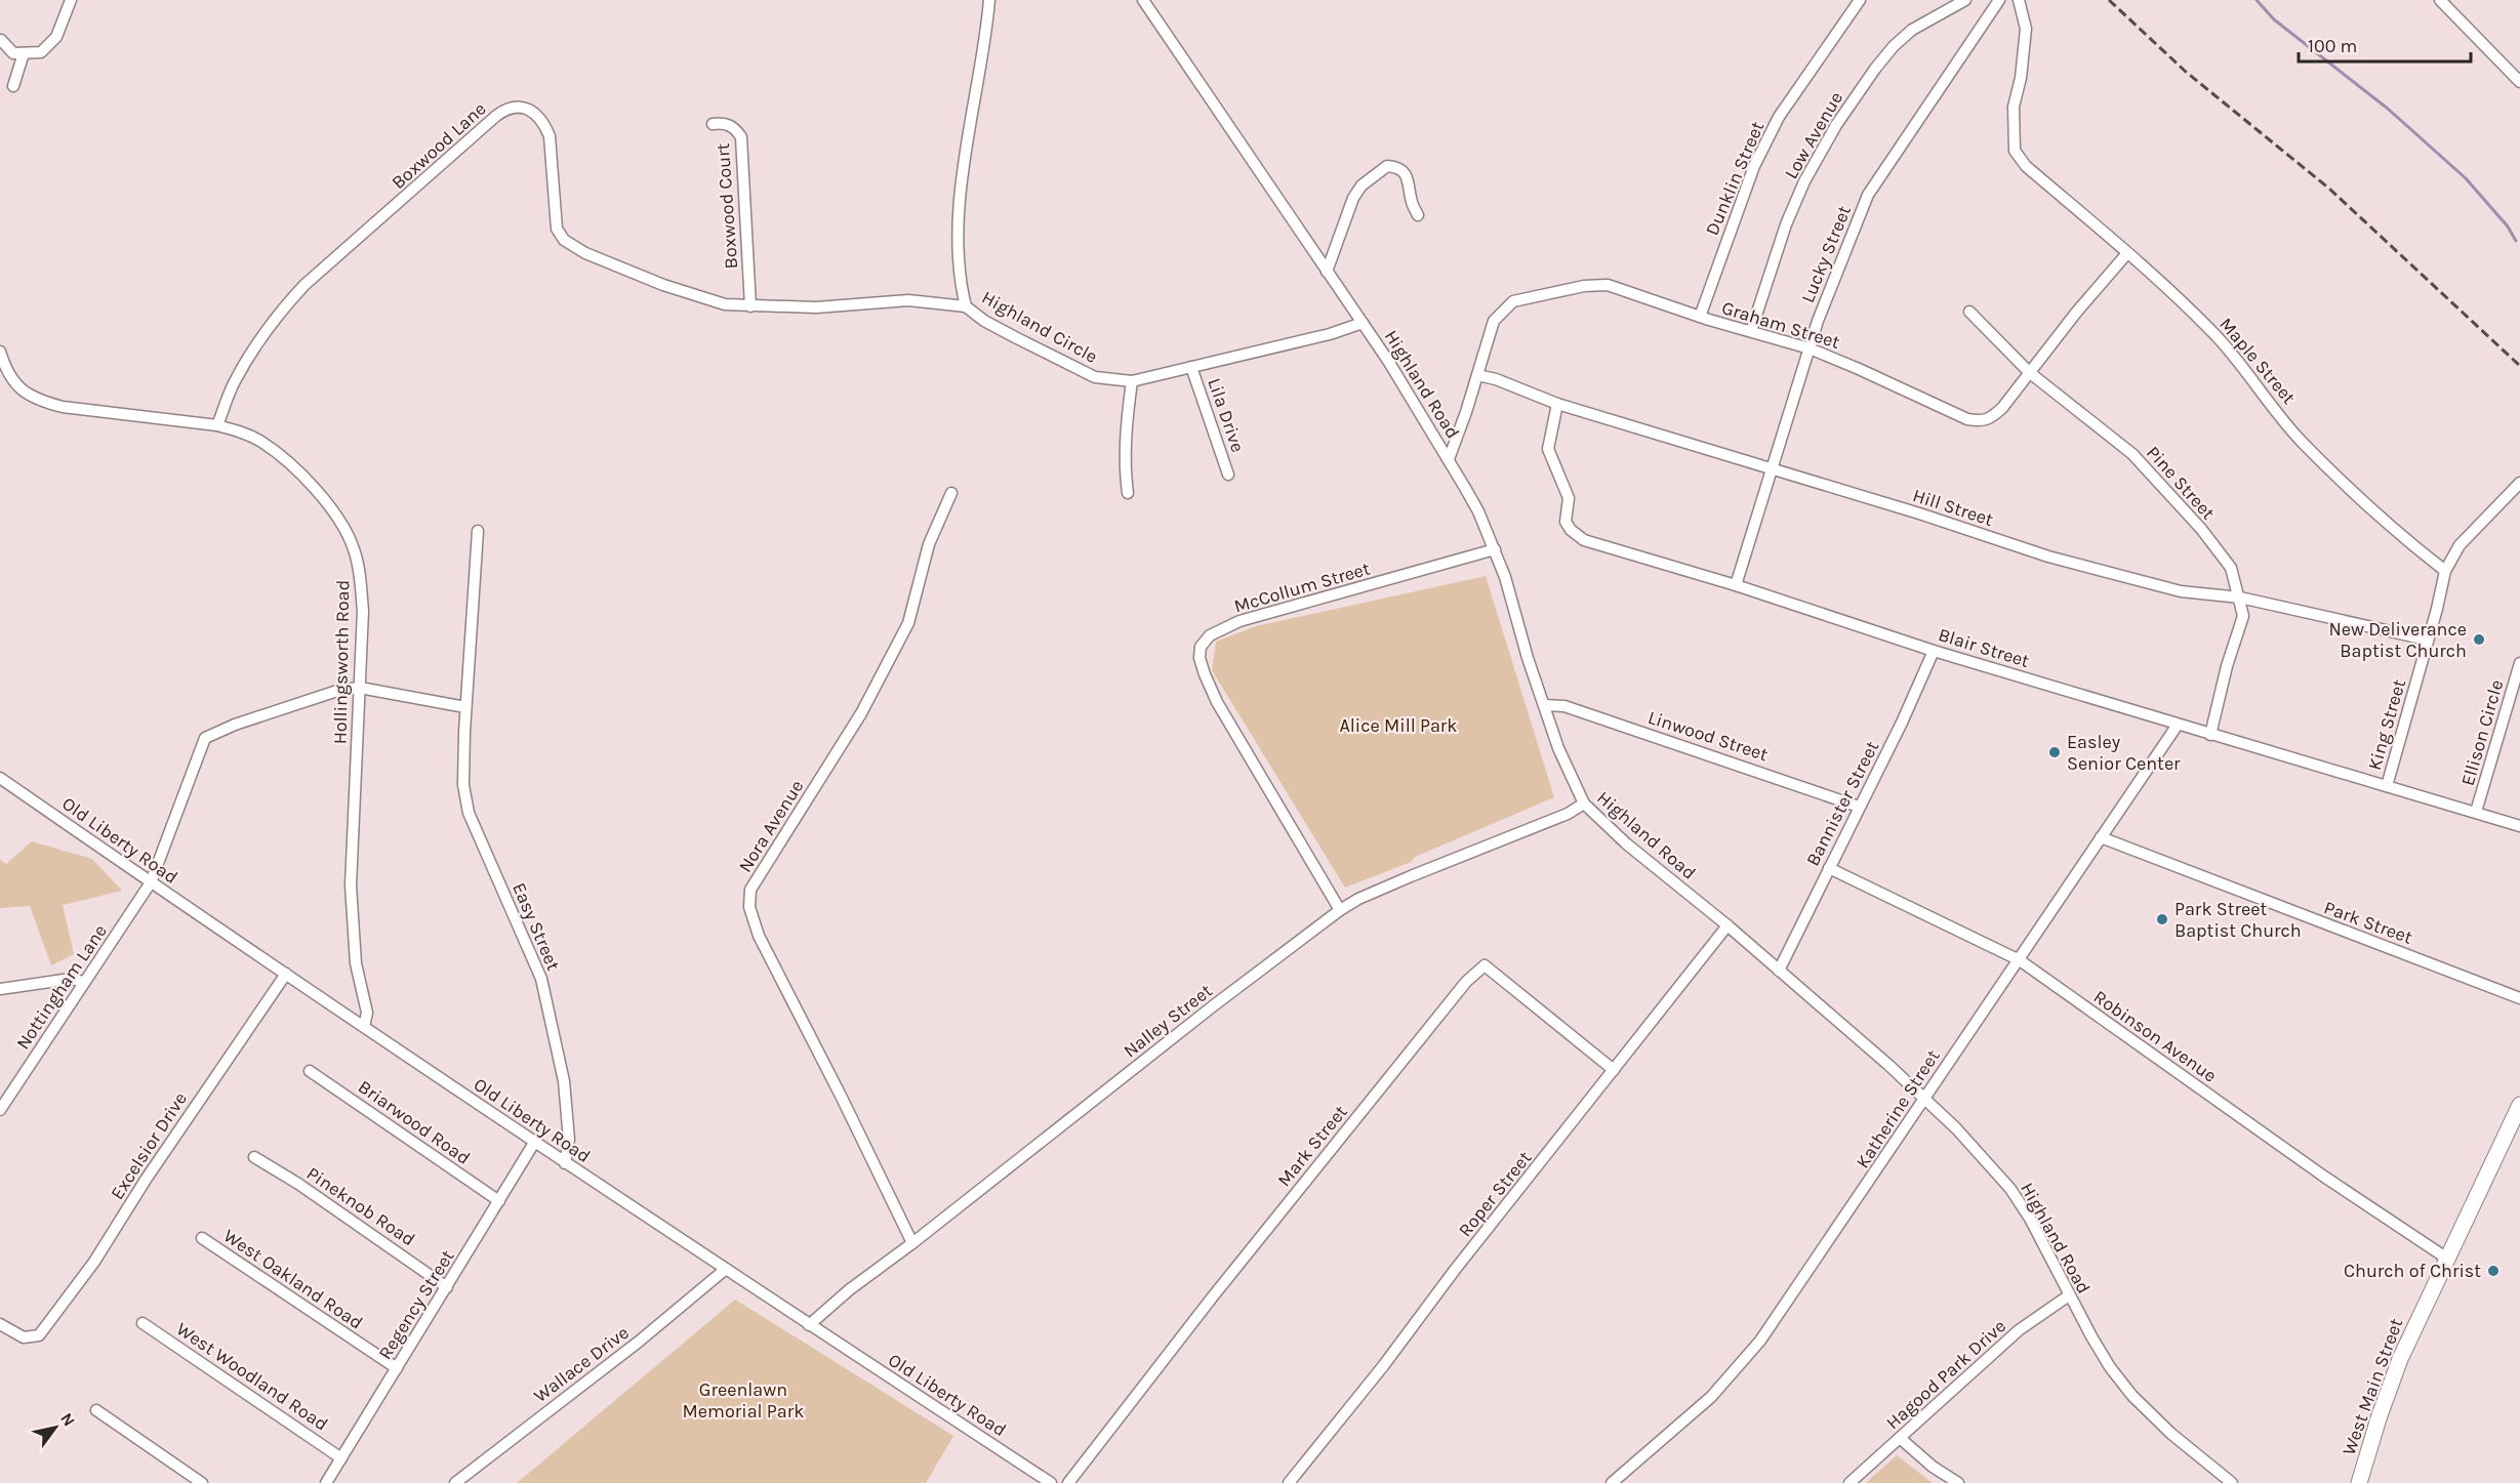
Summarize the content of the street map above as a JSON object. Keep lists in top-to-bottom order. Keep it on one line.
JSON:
{"streets":{"main road":["West Main Street"],"street":["Low Avenue","Boxwood Lane","Dunklin Street","Boxwood Court","Lucky Street","Graham Street","Highland Circle","Maple Street","Highland Road","Lila Drive","Pine Street","Hill Street","McCollum Street","Blair Street","Hollingsworth Road","King Street","Ellison Circle","Linwood Street","Bannister Street","Nora Avenue","Old Liberty Road","Park Street","Easy Street","Nottingham Lane","Nalley Street","Robinson Avenue","Katherine Street","Briarwood Road","Excelsior Drive","Mark Street","Roper Street","Pineknob Road","West Oakland Road","Regency Street","Wallace Drive","Hagood Park Drive","West Woodland Road"]},"crossings":[["Low Avenue","Graham Street"],["Boxwood Lane","Boxwood Court"],["Boxwood Lane","Highland Circle"],["Boxwood Lane","Hollingsworth Road"],["Dunklin Street","Graham Street"],["Lucky Street","Graham Street"],["Lucky Street","Hill Street"],["Lucky Street","Blair Street"],["Graham Street","Maple Street"],["Graham Street","Highland Road"],["Graham Street","Pine Street"],["Graham Street","Hill Street"],["Highland Circle","Highland Road"],["Highland Circle","Lila Drive"],["Maple Street","King Street"],["Highland Road","McCollum Street"],["Highland Road","Linwood Street"],["Highland Road","Bannister Street"],["Highland Road","Nalley Street"],["Highland Road","Katherine Street"],["Highland Road","Roper Street"],["Highland Road","Hagood Park Drive"],["Pine Street","Hill Street"],["Pine Street","Blair Street"],["Hill Street","Blair Street"],["Hill Street","King Street"],["McCollum Street","Nalley Street"],["Blair Street","King Street"],["Blair Street","Ellison Circle"],["Blair Street","Bannister Street"],["Blair Street","Katherine Street"],["Hollingsworth Road","Old Liberty Road"],["Hollingsworth Road","Nottingham Lane"],["Linwood Street","Bannister Street"],["Bannister Street","Robinson Avenue"],["Nora Avenue","Nalley Street"],["Old Liberty Road","Easy Street"],["Old Liberty Road","Nottingham Lane"],["Old Liberty Road","Nalley Street"],["Old Liberty Road","Excelsior Drive"],["Old Liberty Road","Regency Street"],["Old Liberty Road","Wallace Drive"],["Park Street","Katherine Street"],["Robinson Avenue","Katherine Street"],["Robinson Avenue","West Main Street"],["Briarwood Road","Regency Street"],["Mark Street","Roper Street"],["Pineknob Road","Regency Street"],["West Oakland Road","Regency Street"],["Regency Street","West Woodland Road"]],"parks":["Alice Mill Park","Greenlawn Memorial Park"],"places":["New Deliverance Baptist Church","Easley Senior Center","Park Street Baptist Church","Church of Christ"],"scale_bar":"100 m","north":"top right"}
